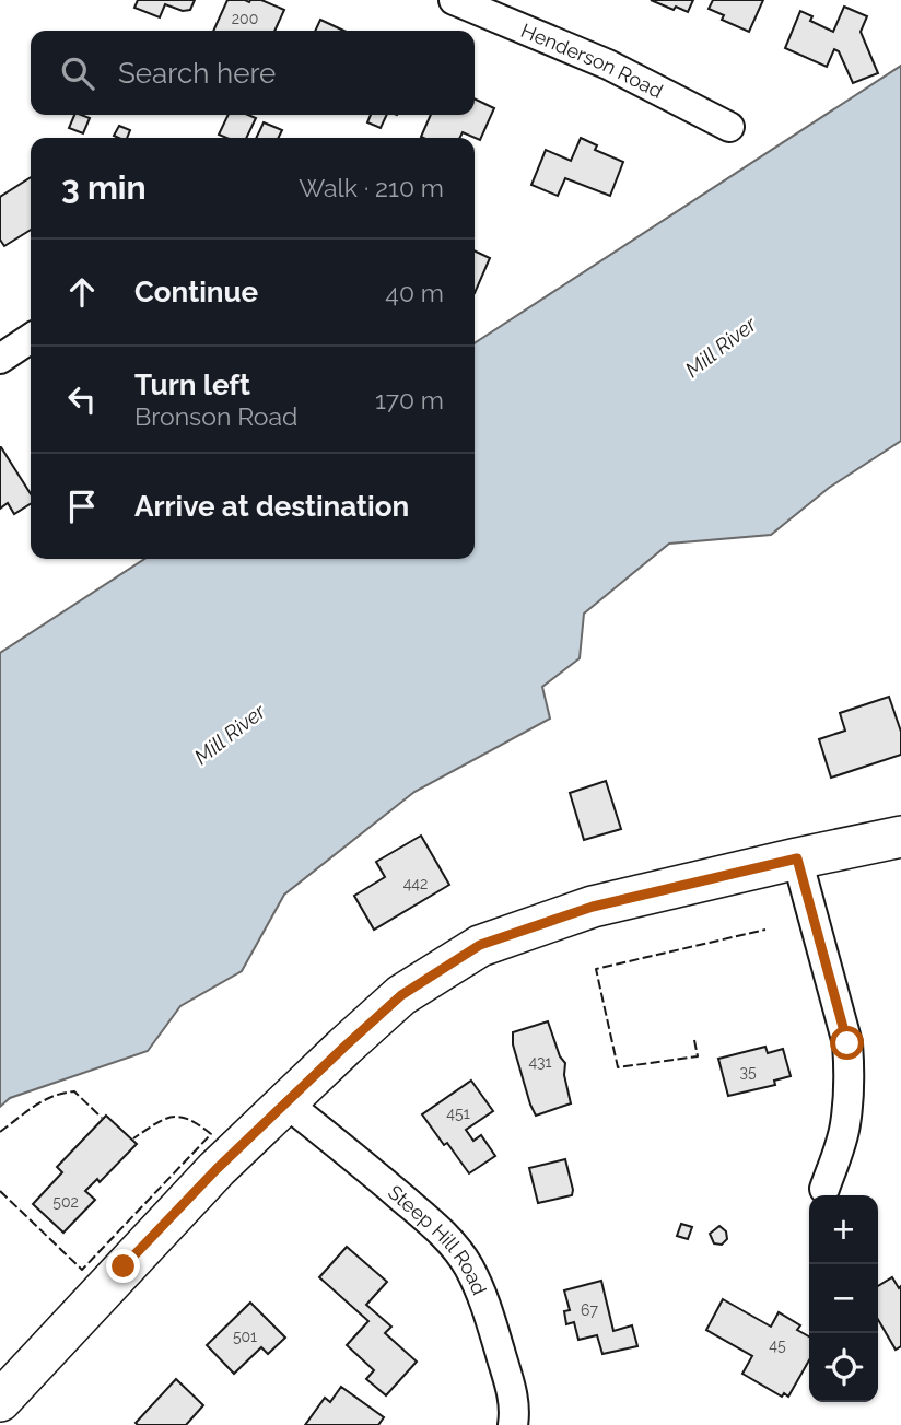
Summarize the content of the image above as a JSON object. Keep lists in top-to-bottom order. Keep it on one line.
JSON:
{"streets":{"street":["Henderson Road","Steep Hill Road"]},"water":["Mill River"],"house_numbers":["200","442","431","35","451","502","67","501","45"],"page":{"search":"Search here","heading":["3 min","Walk · 210 m"],"list":[["Continue","40 m"],["Turn left","Bronson Road","170 m"],"Arrive at destination"],"map_buttons":["+","−"]}}
